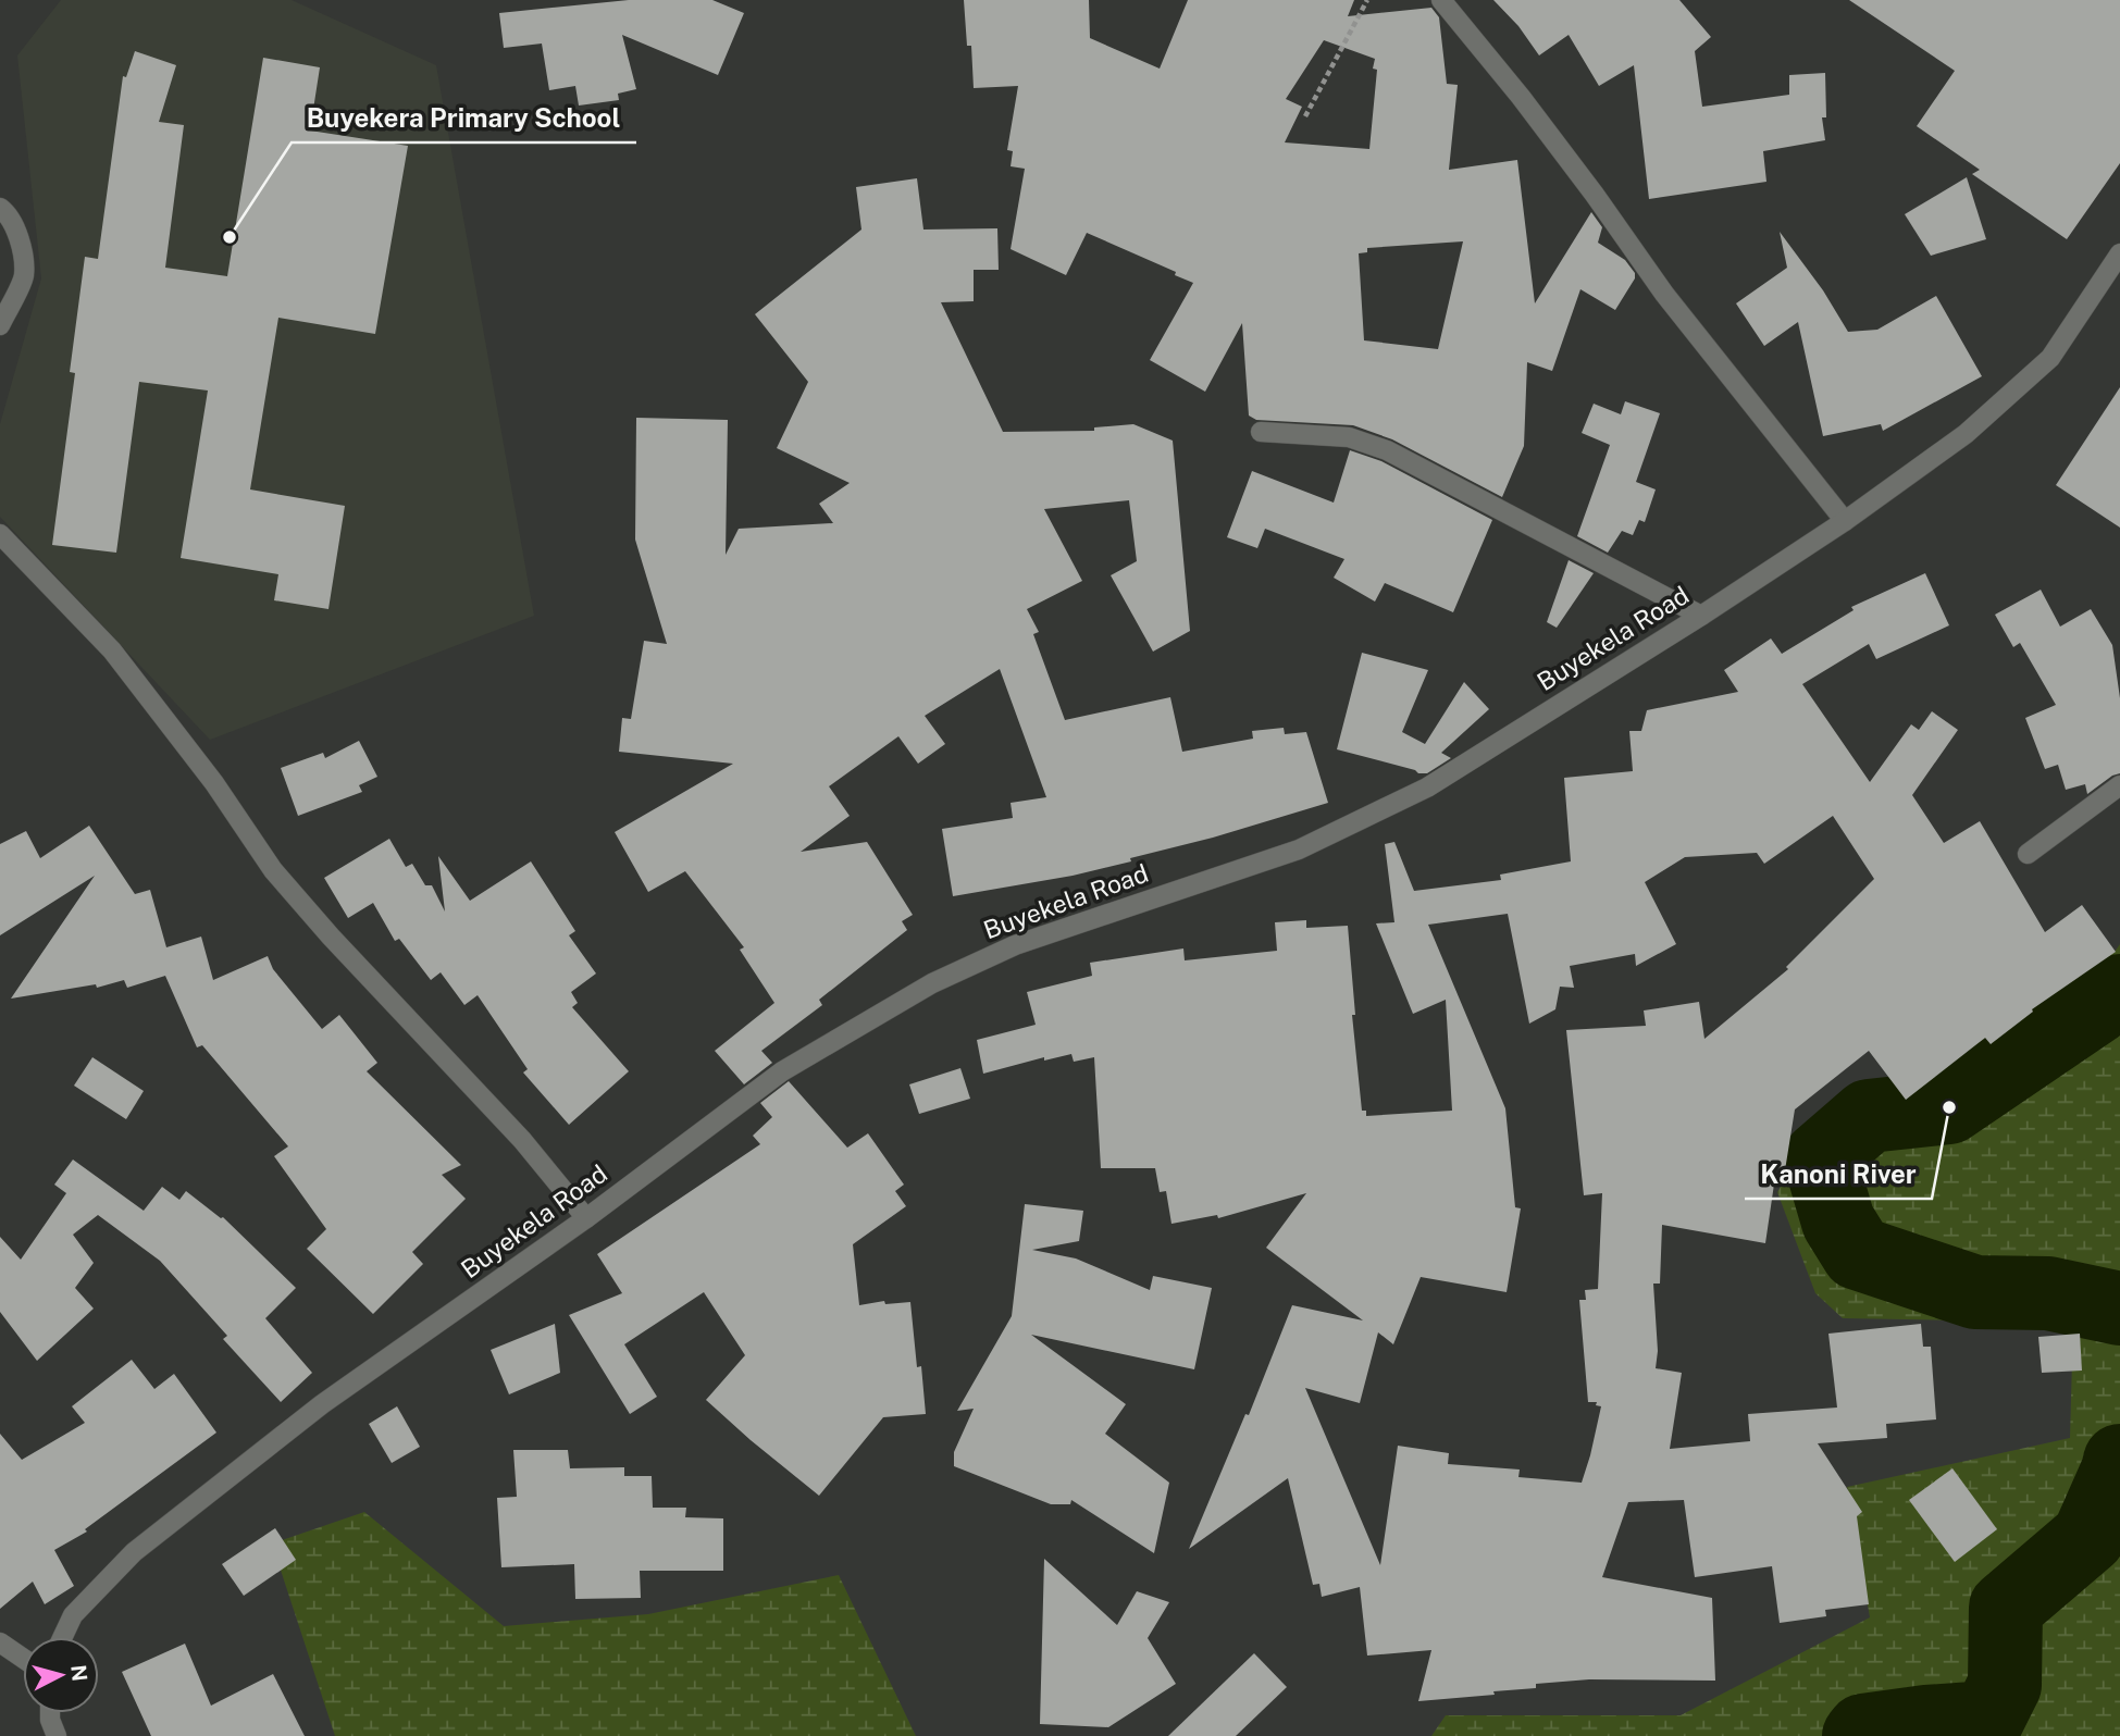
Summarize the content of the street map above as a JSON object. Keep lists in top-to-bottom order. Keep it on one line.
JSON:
{"streets":{"street":["Buyekela Road"]},"places":["Buyekera Primary School","Kanoni River"],"north":"right"}
